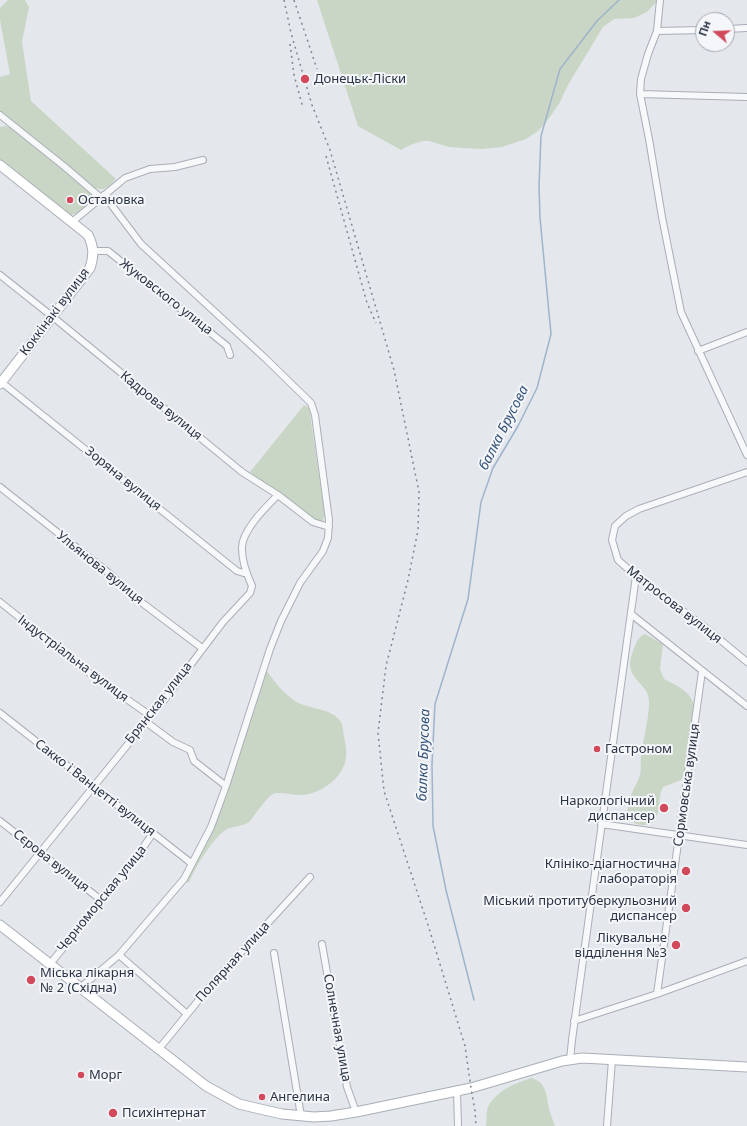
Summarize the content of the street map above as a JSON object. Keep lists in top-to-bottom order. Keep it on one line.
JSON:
{"streets":{"street":["Жуковского улица","Коккінакі вулиця","Кадрова вулиця","Зоряна вулиця","Ульянова вулиця","Матросова вулиця","Індустріальна вулиця","Брянская улица","Сормовська вулиця","Сакко і Ванцетті вулиця","Сєрова вулиця","Черноморская улица","Полярная улица","Солнечная улица"]},"crossings":[["Жуковского улица","Коккінакі вулиця"],["Коккінакі вулиця","Кадрова вулиця"],["Коккінакі вулиця","Зоряна вулиця"],["Кадрова вулиця","Брянская улица"],["Зоряна вулиця","Брянская улица"],["Ульянова вулиця","Брянская улица"],["Індустріальна вулиця","Брянская улица"],["Брянская улица","Сакко і Ванцетті вулиця"],["Брянская улица","Сєрова вулиця"],["Сакко і Ванцетті вулиця","Черноморская улица"],["Сєрова вулиця","Черноморская улица"]],"water":["балка Брусова"],"places":["Донецьк-Ліски","Остановка","Гастроном","Наркологічний диспансер","Клініко-діагностична лабораторія","Міський протитуберкульозний диспансер","Лікувальне відділення №3","Міська лікарня № 2 (Східна)","Морг","Ангелина","Психінтернат"],"north":"left"}
